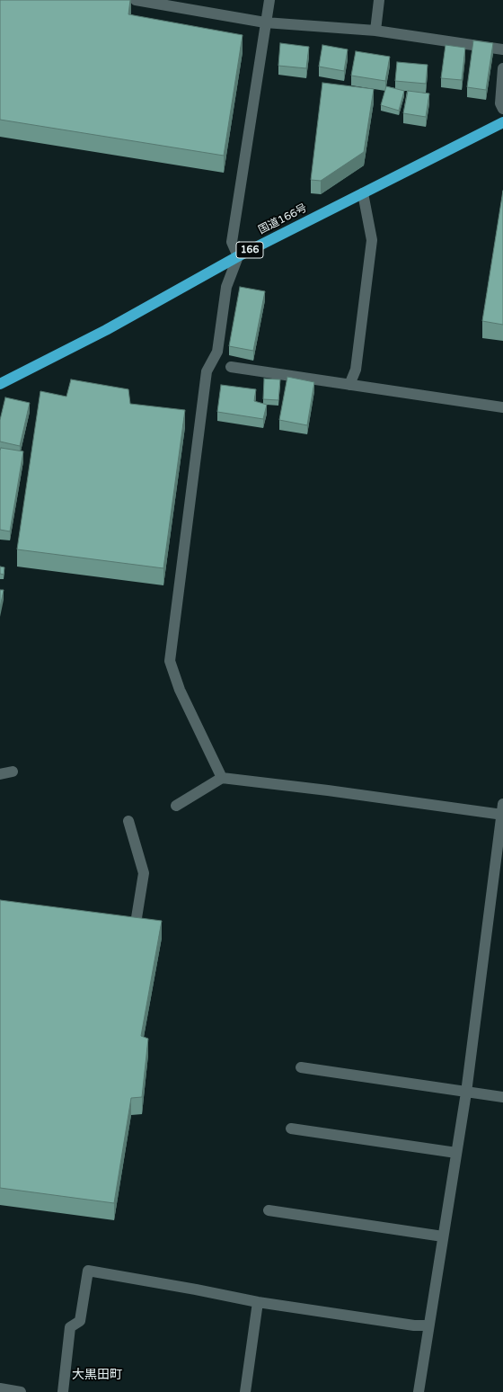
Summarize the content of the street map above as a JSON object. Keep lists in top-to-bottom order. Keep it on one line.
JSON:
{"streets":{"highway":["国道166号","166"]},"districts":["大黒田町"]}
